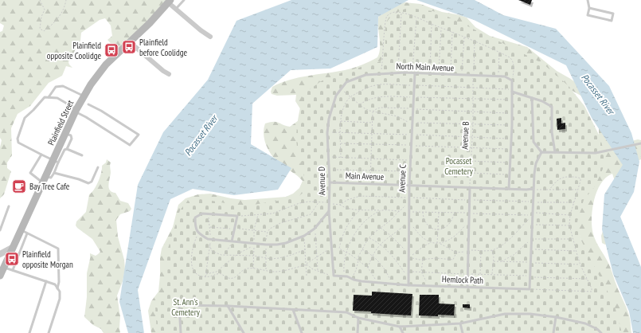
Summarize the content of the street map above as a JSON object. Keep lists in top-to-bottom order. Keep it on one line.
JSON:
{"streets":{"main road":["Plainfield Street"],"lane":["North Main Avenue","Main Avenue","Avenue C","Avenue D","Hemlock Path"],"path":["Avenue B"]},"crossings":[["North Main Avenue","Avenue B"],["North Main Avenue","Avenue C"],["North Main Avenue","Avenue D"],["Avenue B","Main Avenue"],["Main Avenue","Avenue C"],["Main Avenue","Avenue D"],["Avenue C","Hemlock Path"],["Avenue D","Hemlock Path"]],"water":["Pocasset River"],"parks":["Pocasset Cemetery","St. Ann's Cemetery"],"places":{"bus stop":["Plainfield before Coolidge","Plainfield opposite Coolidge","Plainfield opposite Morgan"],"cafe":["Bay Tree Cafe"]}}
